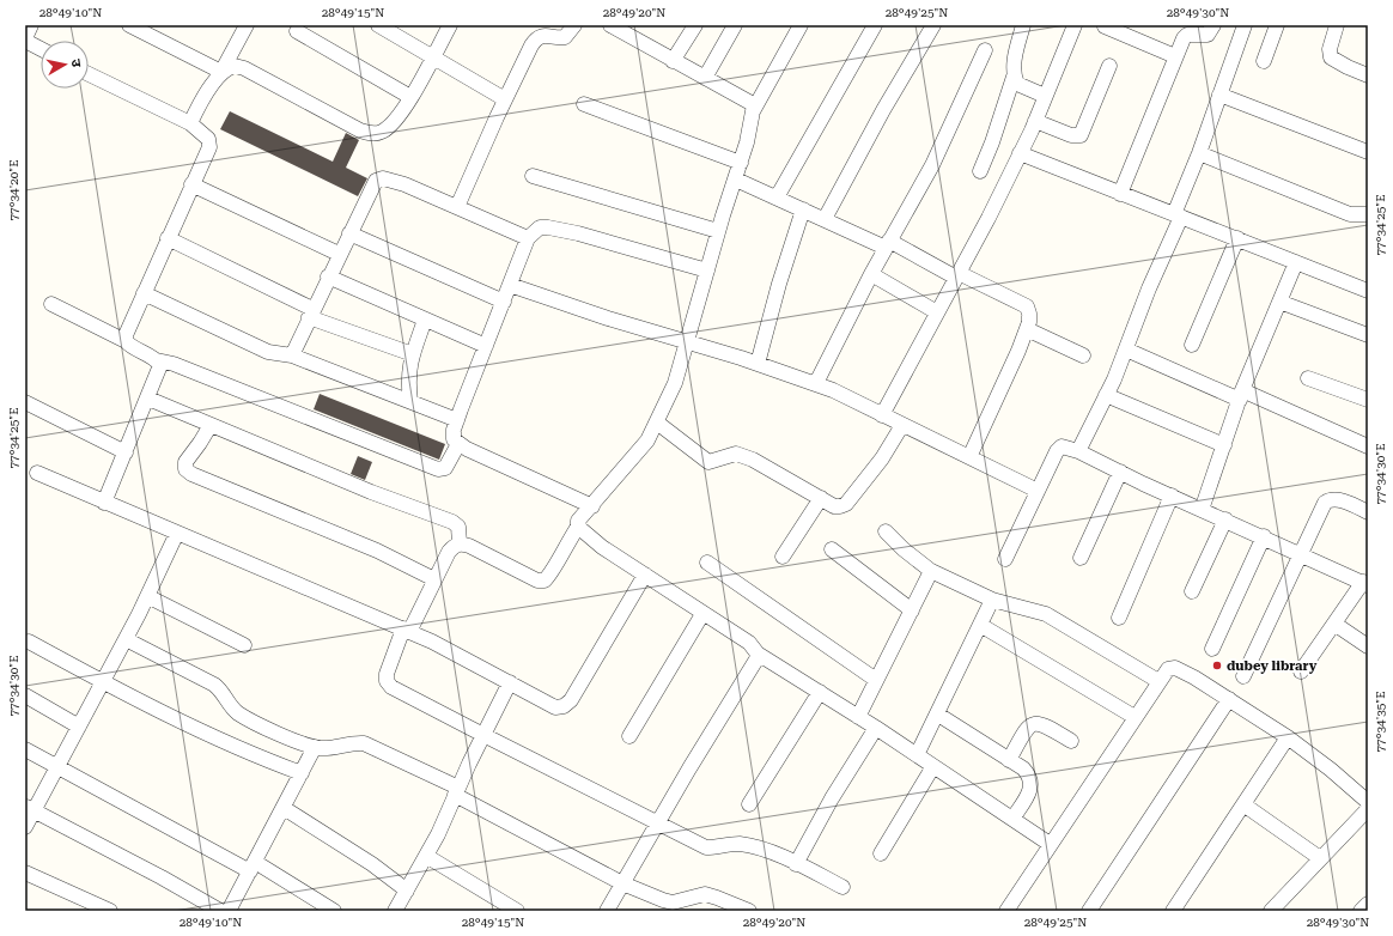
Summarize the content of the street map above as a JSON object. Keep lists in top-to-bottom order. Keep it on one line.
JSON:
{"places":["dubey library"],"north":"right","coordinates":["28°49'10\"N","28°49'15\"N","28°49'20\"N","28°49'25\"N","28°49'30\"N","77°34'20\"E","77°34'25\"E","77°34'30\"E","77°34'35\"E"]}
